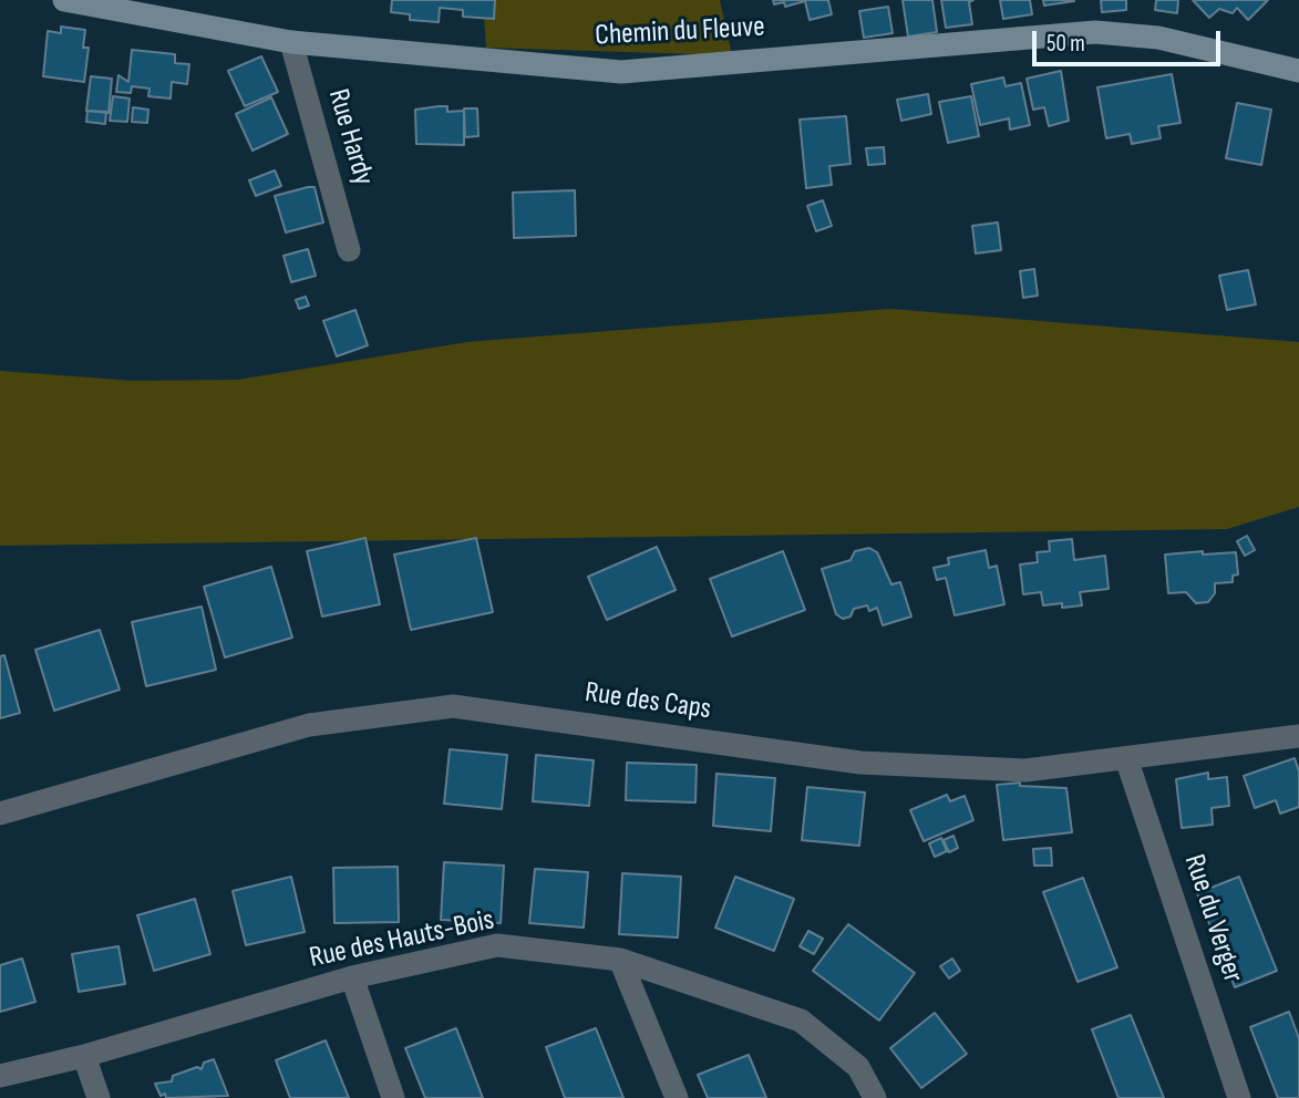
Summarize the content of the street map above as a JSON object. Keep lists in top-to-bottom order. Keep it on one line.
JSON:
{"streets":{"street":["Chemin du Fleuve","Rue Hardy","Rue des Caps","Rue du Verger","Rue des Hauts-Bois"]},"crossings":[["Chemin du Fleuve","Rue Hardy"],["Rue des Caps","Rue du Verger"]],"scale_bar":"50 m"}
